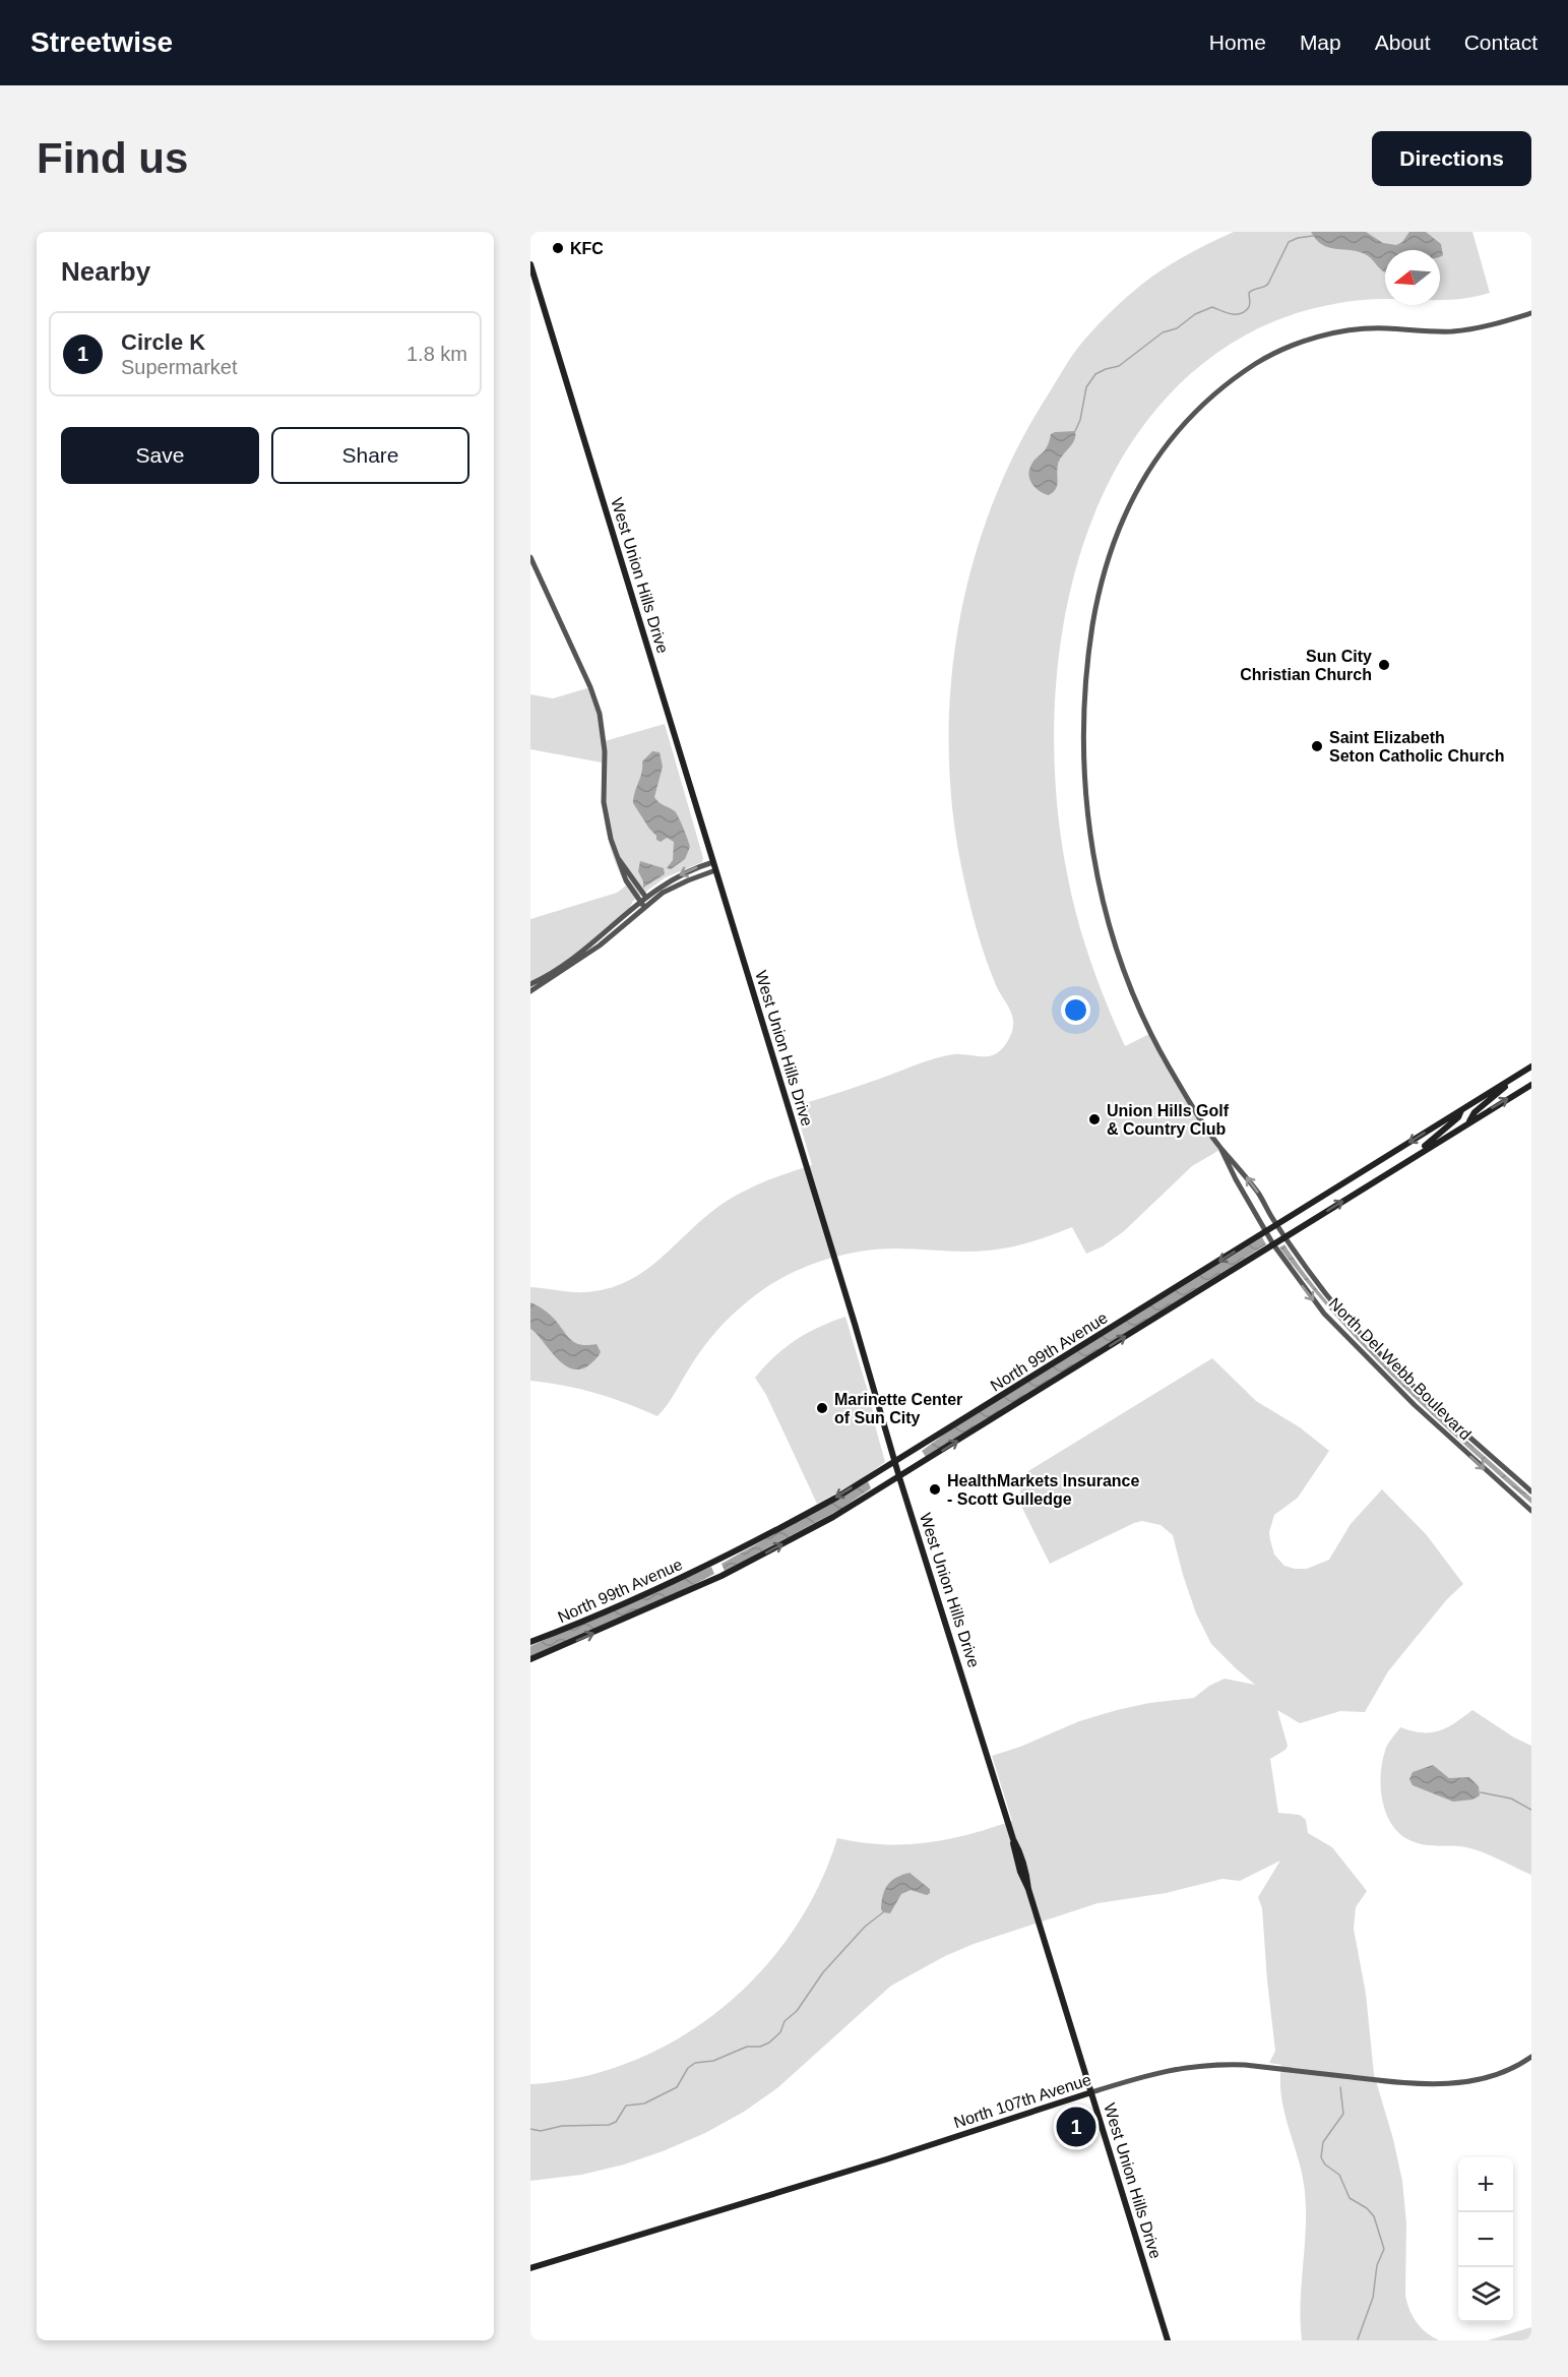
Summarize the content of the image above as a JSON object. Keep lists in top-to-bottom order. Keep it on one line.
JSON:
{"streets":{"main road":["West Union Hills Drive","North 99th Avenue","North 107th Avenue"],"street":["North Del Webb Boulevard"]},"crossings":[["West Union Hills Drive","North 99th Avenue"],["West Union Hills Drive","North 107th Avenue"],["North 99th Avenue","North Del Webb Boulevard"]],"places":["KFC","Sun City Christian Church","Saint Elizabeth Seton Catholic Church","Union Hills Golf & Country Club","Marinette Center of Sun City","HealthMarkets Insurance - Scott Gulledge"],"north":"left","page":{"header":"Streetwise","nav":["Home","Map","About","Contact"],"buttons":["Directions",["Save","Share"]],"title":"Find us","heading":"Nearby","list":[{"mark":"1","name":"Circle K","note":"Supermarket","value":"1.8 km"}],"pins":"1","map_buttons":["+","−"]}}
